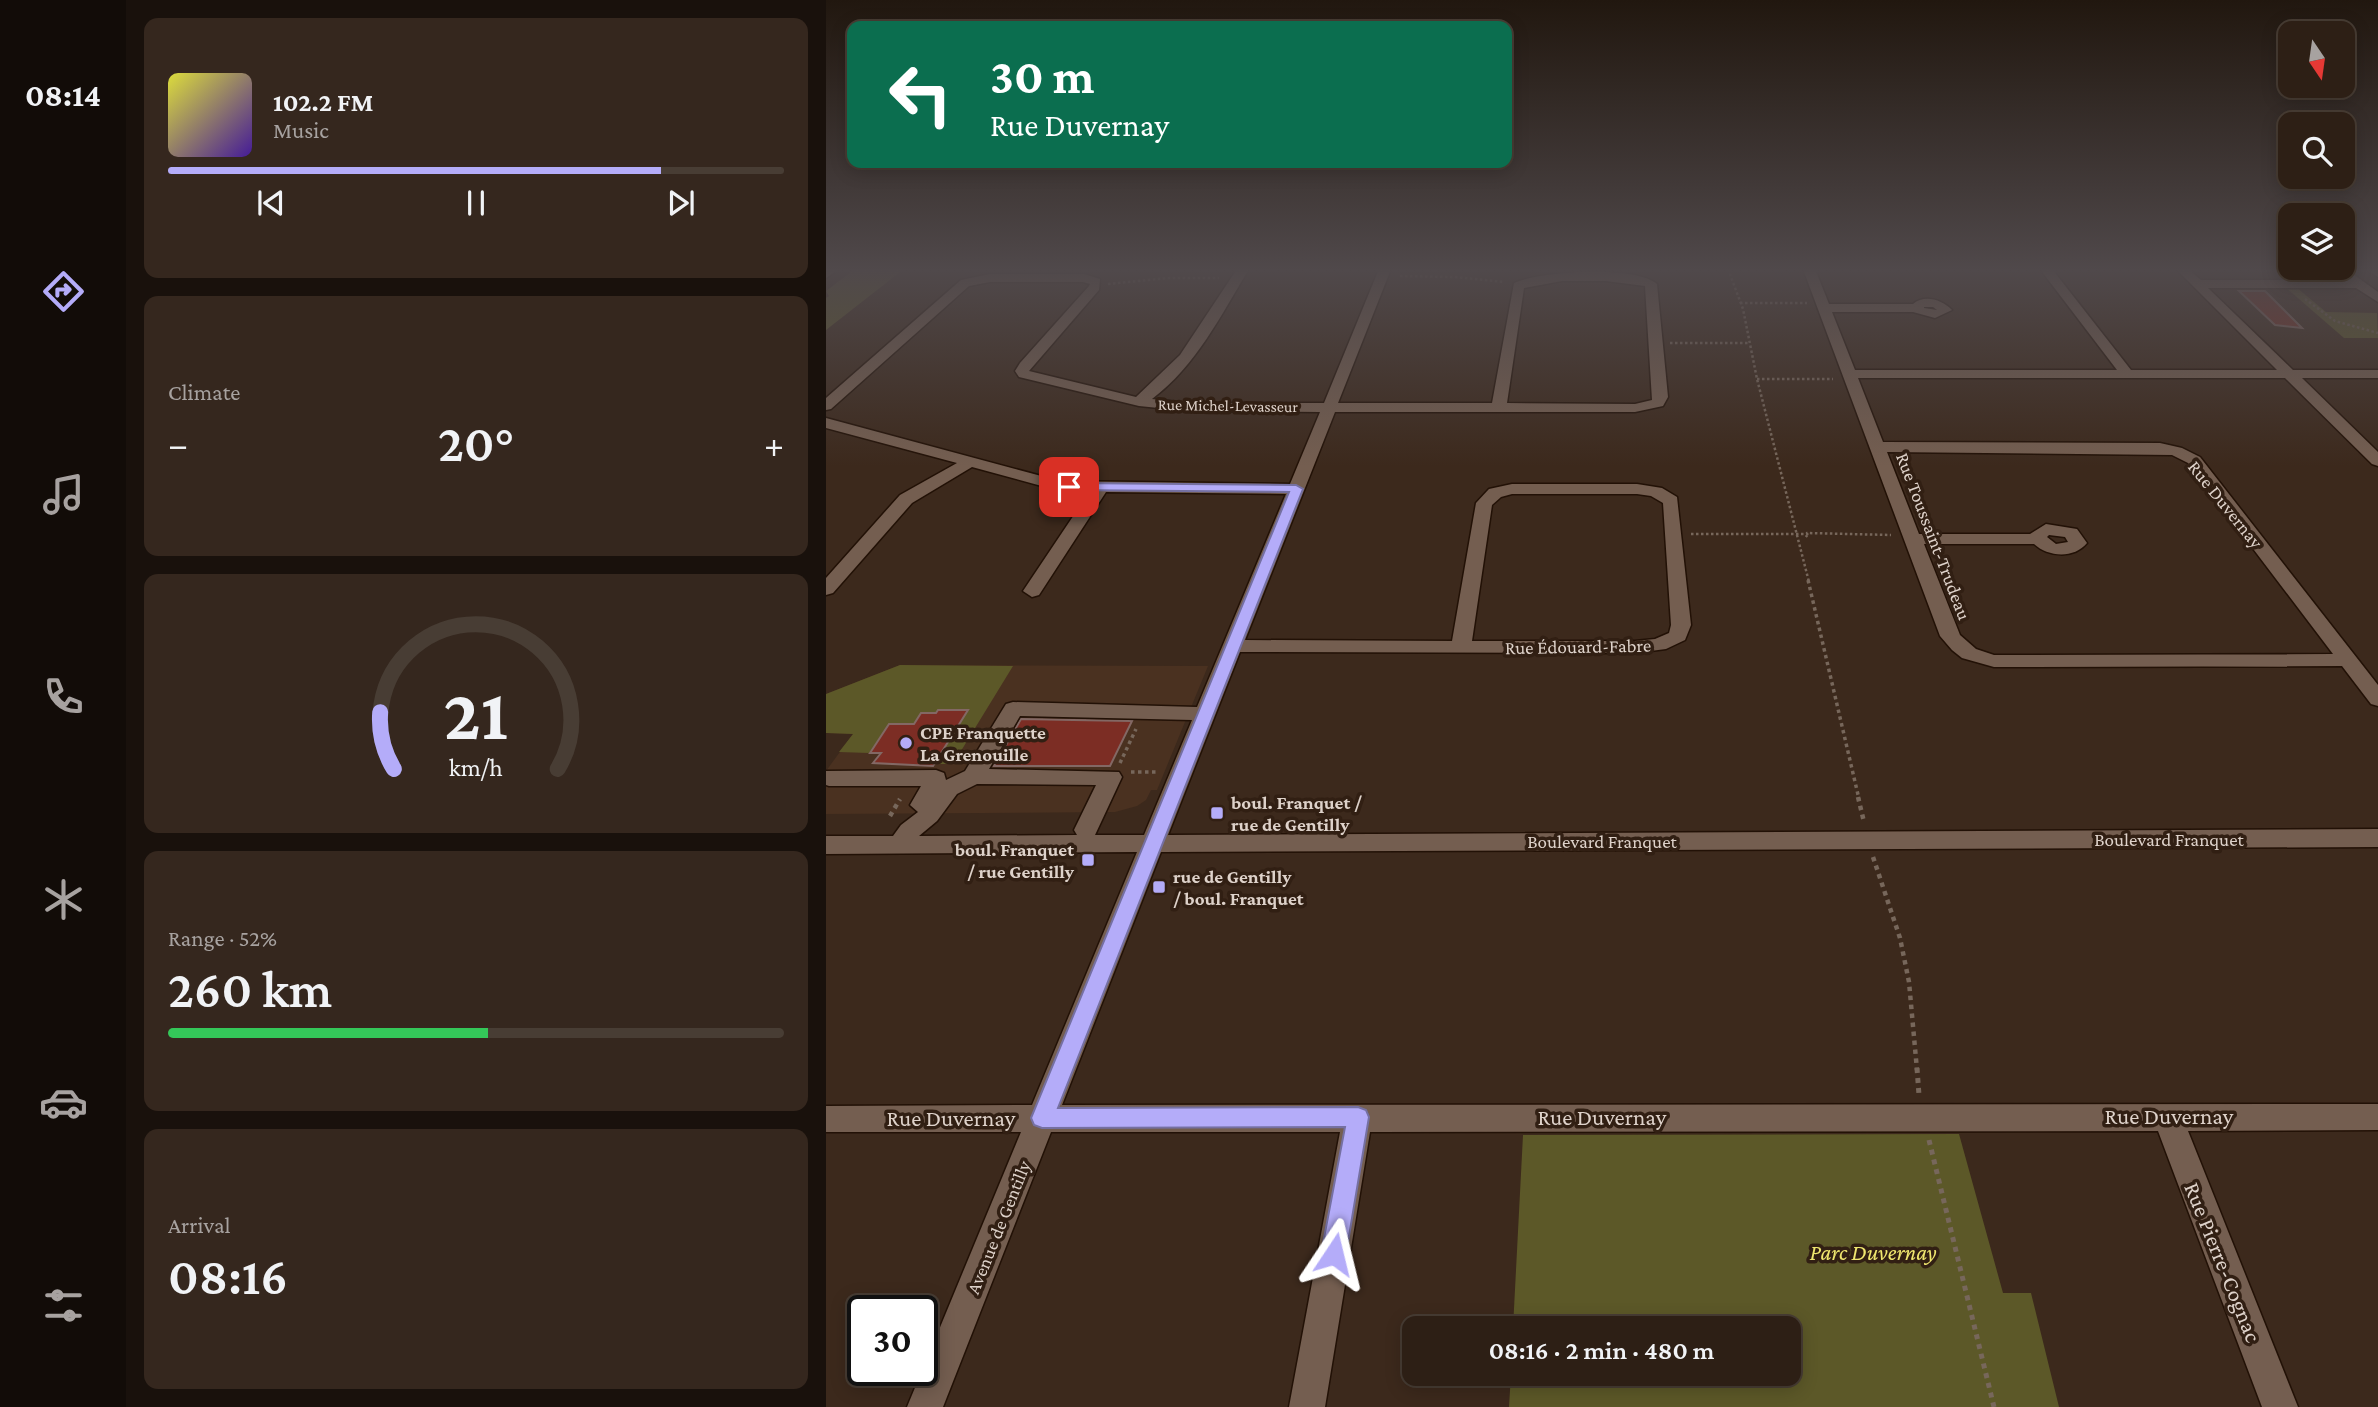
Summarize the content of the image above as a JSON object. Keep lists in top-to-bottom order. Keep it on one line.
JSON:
{"streets":{"street":["Rue Michel-Levasseur","Rue Duvernay","Rue Toussaint-Trudeau","Rue Édouard-Fabre","Boulevard Franquet","Avenue de Gentilly","Rue Pierre-Cognac"]},"crossings":[["Rue Michel-Levasseur","Avenue de Gentilly"],["Rue Duvernay","Rue Toussaint-Trudeau"],["Rue Duvernay","Avenue de Gentilly"],["Rue Duvernay","Rue Pierre-Cognac"],["Rue Édouard-Fabre","Avenue de Gentilly"],["Boulevard Franquet","Avenue de Gentilly"]],"parks":["Parc Duvernay"],"places":{"other":["CPE Franquette La Grenouille"],"transit":["boul. Franquet / rue de Gentilly","boul. Franquet / rue Gentilly","rue de Gentilly / boul. Franquet"]},"north":"bottom","page":{"tabs":"08:14","turn":["30 m","Rue Duvernay"],"song":["102.2 FM","Music"],"tile":["Climate",["Range · 52%","260 km"],["Arrival","08:16"]],"heat":["−","20°","+"],"limit":"30","trip":"08:16 · 2 min · 480 m","gauge":["21","km/h"]}}
